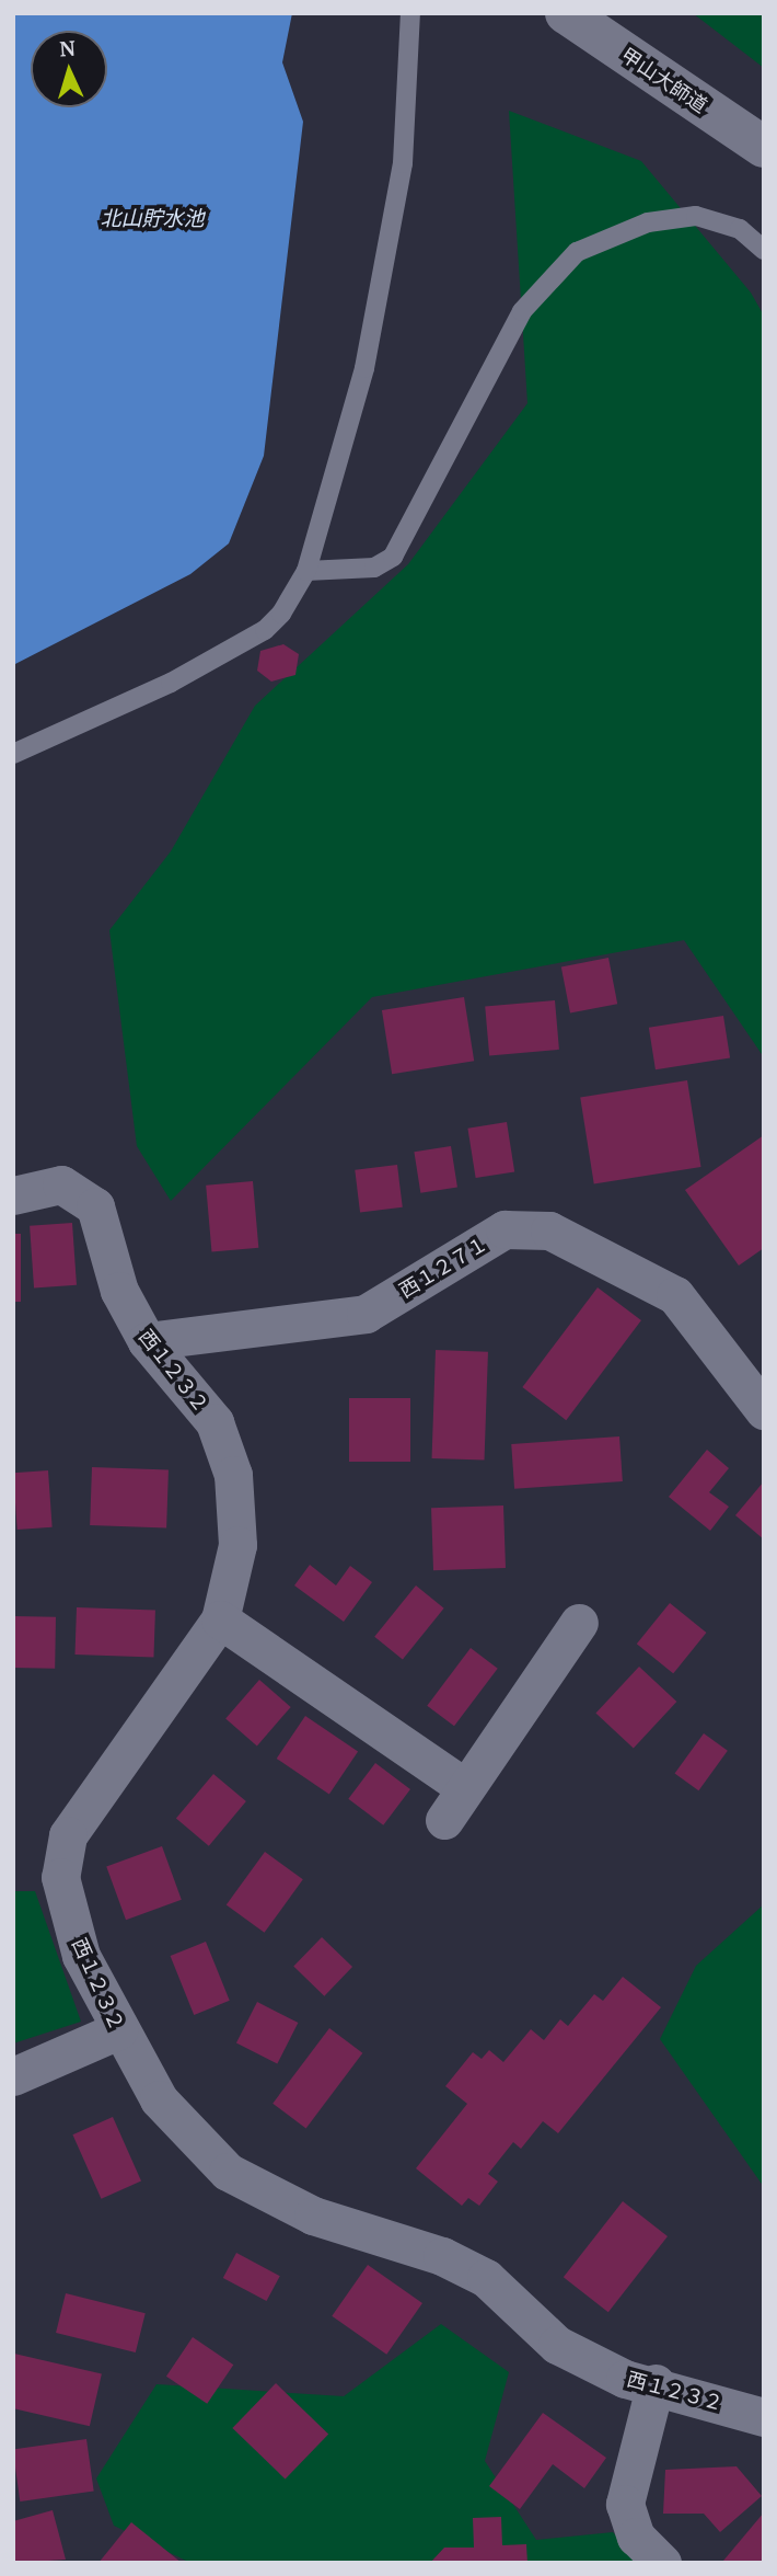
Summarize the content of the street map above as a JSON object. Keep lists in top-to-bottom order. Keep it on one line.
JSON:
{"streets":{"street":["甲山大師道","西１２７１","西１２３２"]},"crossings":[["西１２７１","西１２３２"]],"water":["北山貯水池"],"north":"top"}
